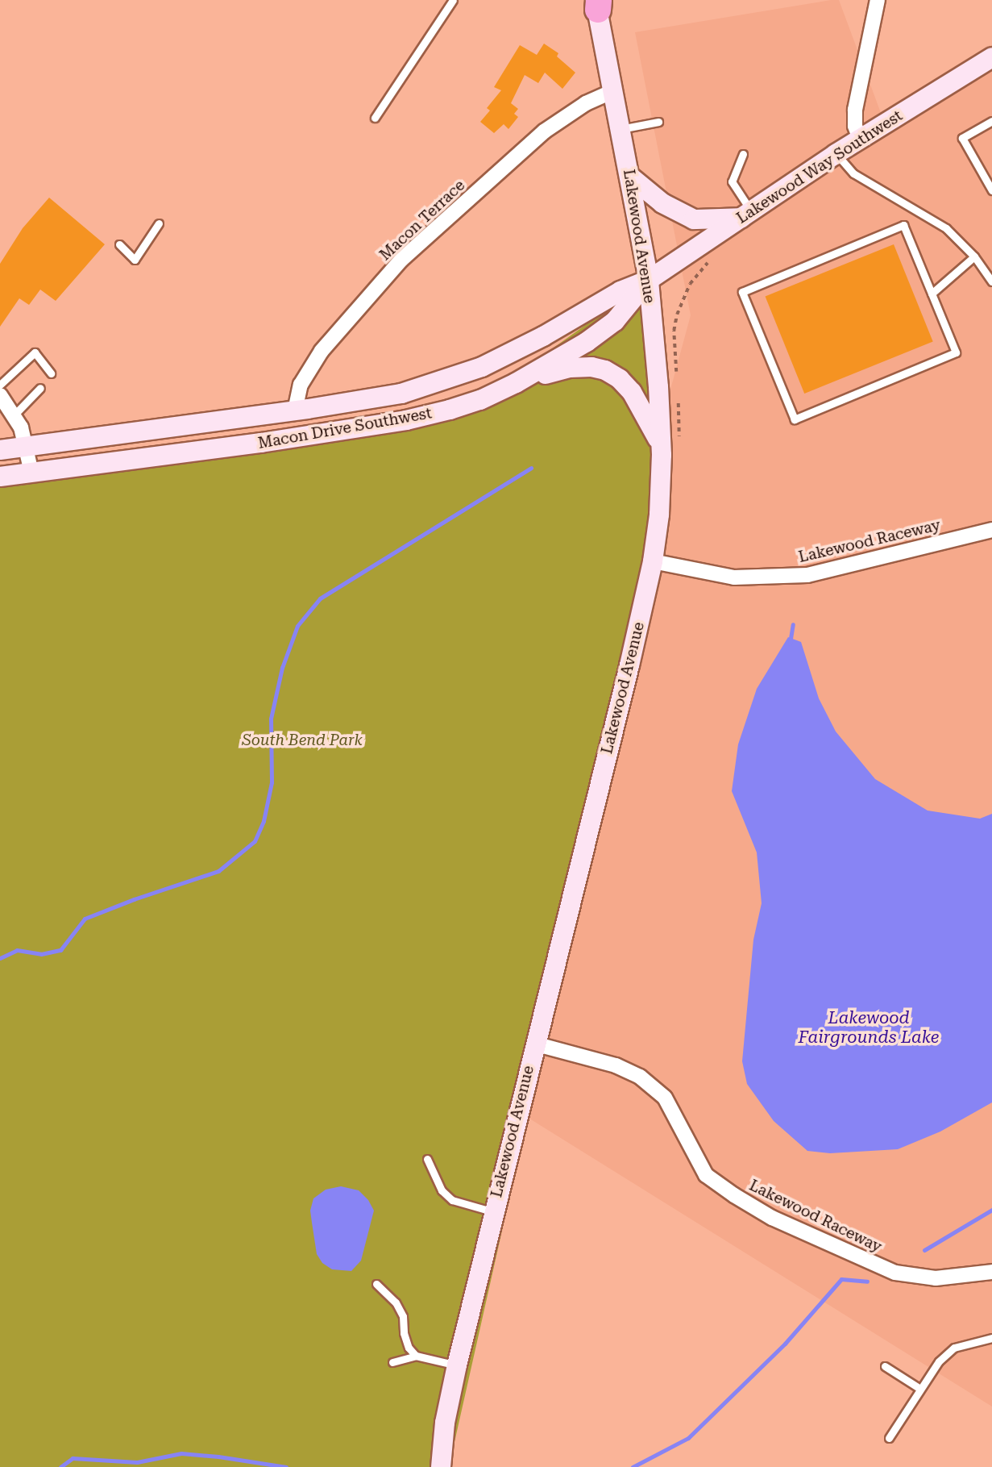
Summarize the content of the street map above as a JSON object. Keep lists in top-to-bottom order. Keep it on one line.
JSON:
{"streets":{"main road":["Lakewood Way Southwest","Lakewood Avenue","Macon Drive Southwest"],"street":["Macon Terrace","Lakewood Raceway"]},"crossings":[["Lakewood Way Southwest","Lakewood Avenue"],["Lakewood Way Southwest","Macon Drive Southwest"],["Macon Terrace","Lakewood Avenue"],["Macon Terrace","Macon Drive Southwest"],["Lakewood Avenue","Macon Drive Southwest"],["Lakewood Avenue","Lakewood Raceway"]],"water":["Lakewood Fairgrounds Lake"],"parks":["South Bend Park"]}
